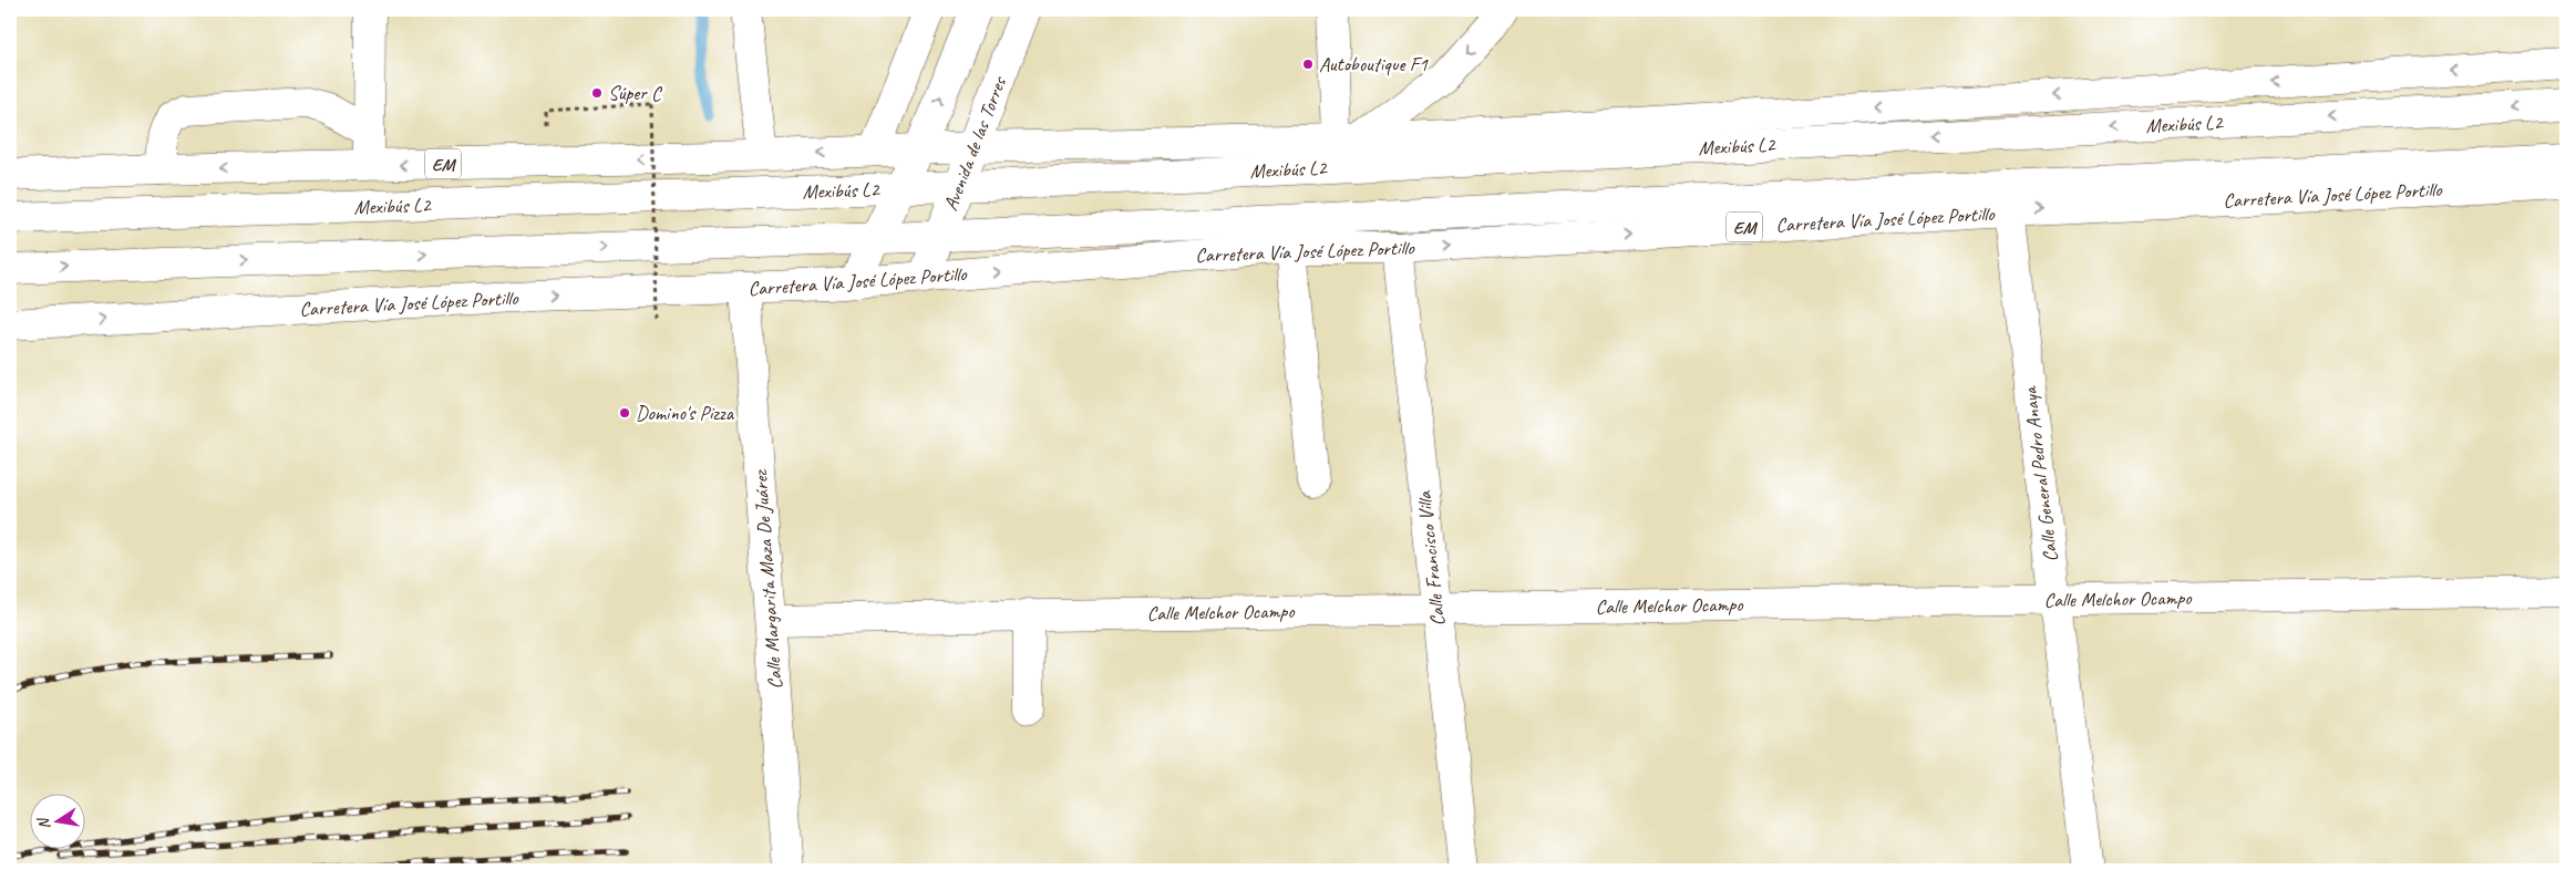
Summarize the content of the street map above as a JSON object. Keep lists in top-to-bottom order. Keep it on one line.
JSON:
{"streets":{"main road":["Mexibús L2","Avenida de las Torres","EM","Carretera Vía José López Portillo","Calle General Pedro Anaya","Calle Francisco Villa","Calle Margarita Maza De Juárez","Calle Melchor Ocampo"]},"crossings":[["Mexibús L2","Avenida de las Torres"],["Avenida de las Torres","EM"],["Avenida de las Torres","Carretera Vía José López Portillo"],["Carretera Vía José López Portillo","Calle General Pedro Anaya"],["Carretera Vía José López Portillo","Calle Francisco Villa"],["Carretera Vía José López Portillo","Calle Margarita Maza De Juárez"],["Calle General Pedro Anaya","Calle Melchor Ocampo"],["Calle Francisco Villa","Calle Melchor Ocampo"],["Calle Margarita Maza De Juárez","Calle Melchor Ocampo"]],"places":["Autoboutique F1","Súper C","Domino's Pizza"],"north":"left"}
